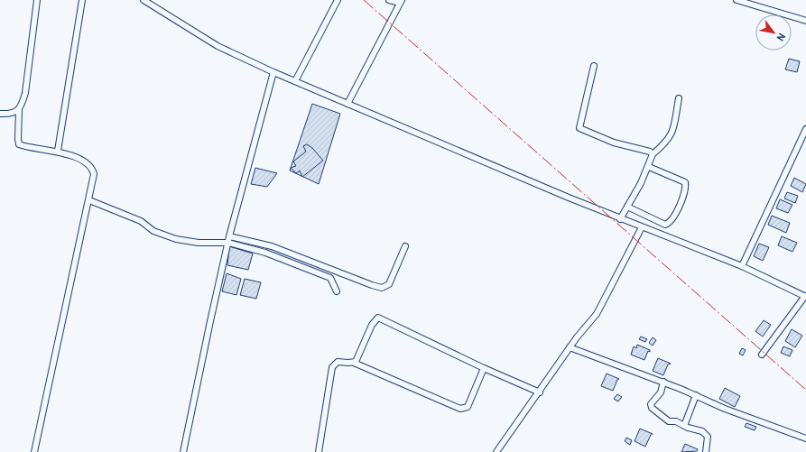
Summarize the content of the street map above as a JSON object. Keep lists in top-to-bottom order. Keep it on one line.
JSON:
{"north":"bottom right"}
